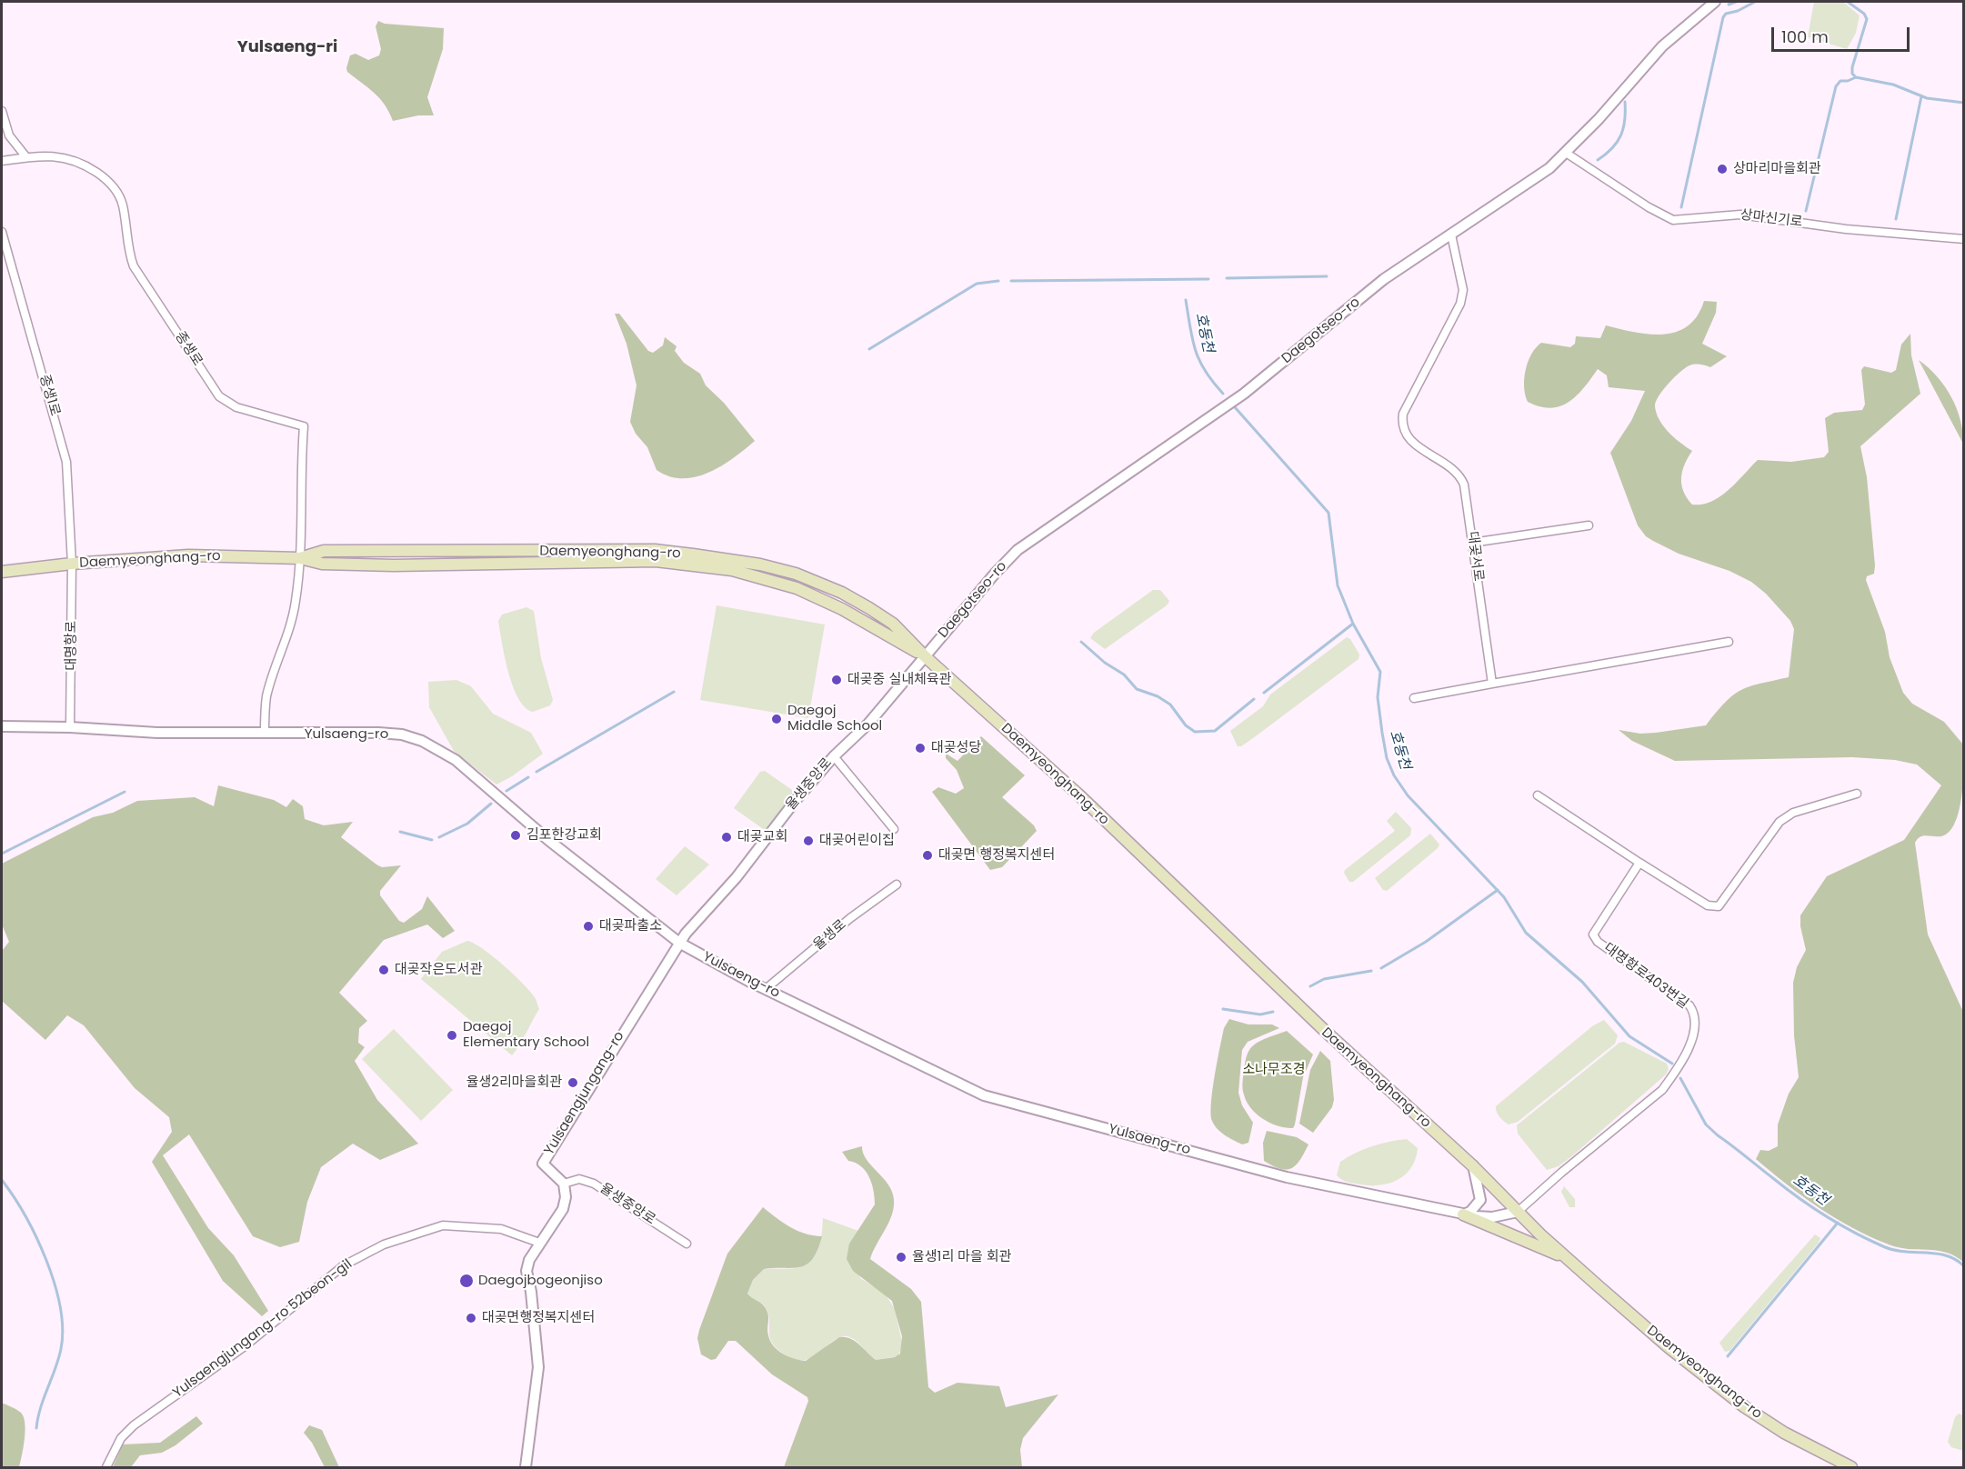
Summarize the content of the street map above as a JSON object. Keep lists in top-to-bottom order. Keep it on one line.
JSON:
{"streets":{"main road":["Daemyeonghang-ro"],"street":["상마신기로","Daegotseo-ro","종생로","종생1로","대곶서로","대명항로","Yulsaeng-ro","율생중앙로","율생로","대명항로403번길","Yulsaengjungang-ro","Yulsaengjungang-ro 52beon-gil"]},"crossings":[["상마신기로","Daegotseo-ro"],["Daegotseo-ro","Daemyeonghang-ro"],["Daegotseo-ro","대곶서로"],["Daegotseo-ro","율생중앙로"],["종생로","Daemyeonghang-ro"],["종생1로","Daemyeonghang-ro"],["종생1로","대명항로"],["Daemyeonghang-ro","대명항로"],["Daemyeonghang-ro","Yulsaeng-ro"],["Daemyeonghang-ro","율생중앙로"],["Daemyeonghang-ro","대명항로403번길"],["대명항로","Yulsaeng-ro"],["Yulsaeng-ro","율생중앙로"],["Yulsaeng-ro","율생로"],["Yulsaeng-ro","대명항로403번길"],["Yulsaeng-ro","Yulsaengjungang-ro"],["율생중앙로","Yulsaengjungang-ro"]],"districts":["Yulsaeng-ri"],"water":["호동천"],"parks":["소나무조경"],"places":["상마리마을회관","대곶중 실내체육관","Daegoj Middle School","대곶성당","김포한강교회","대곶교회","대곶어린이집","대곶면 행정복지센터","대곶파출소","대곶작은도서관","Daegoj Elementary School","율생2리마을회관","율생1리 마을 회관","Daegojbogeonjiso","대곶면행정복지센터"],"scale_bar":"100 m"}
